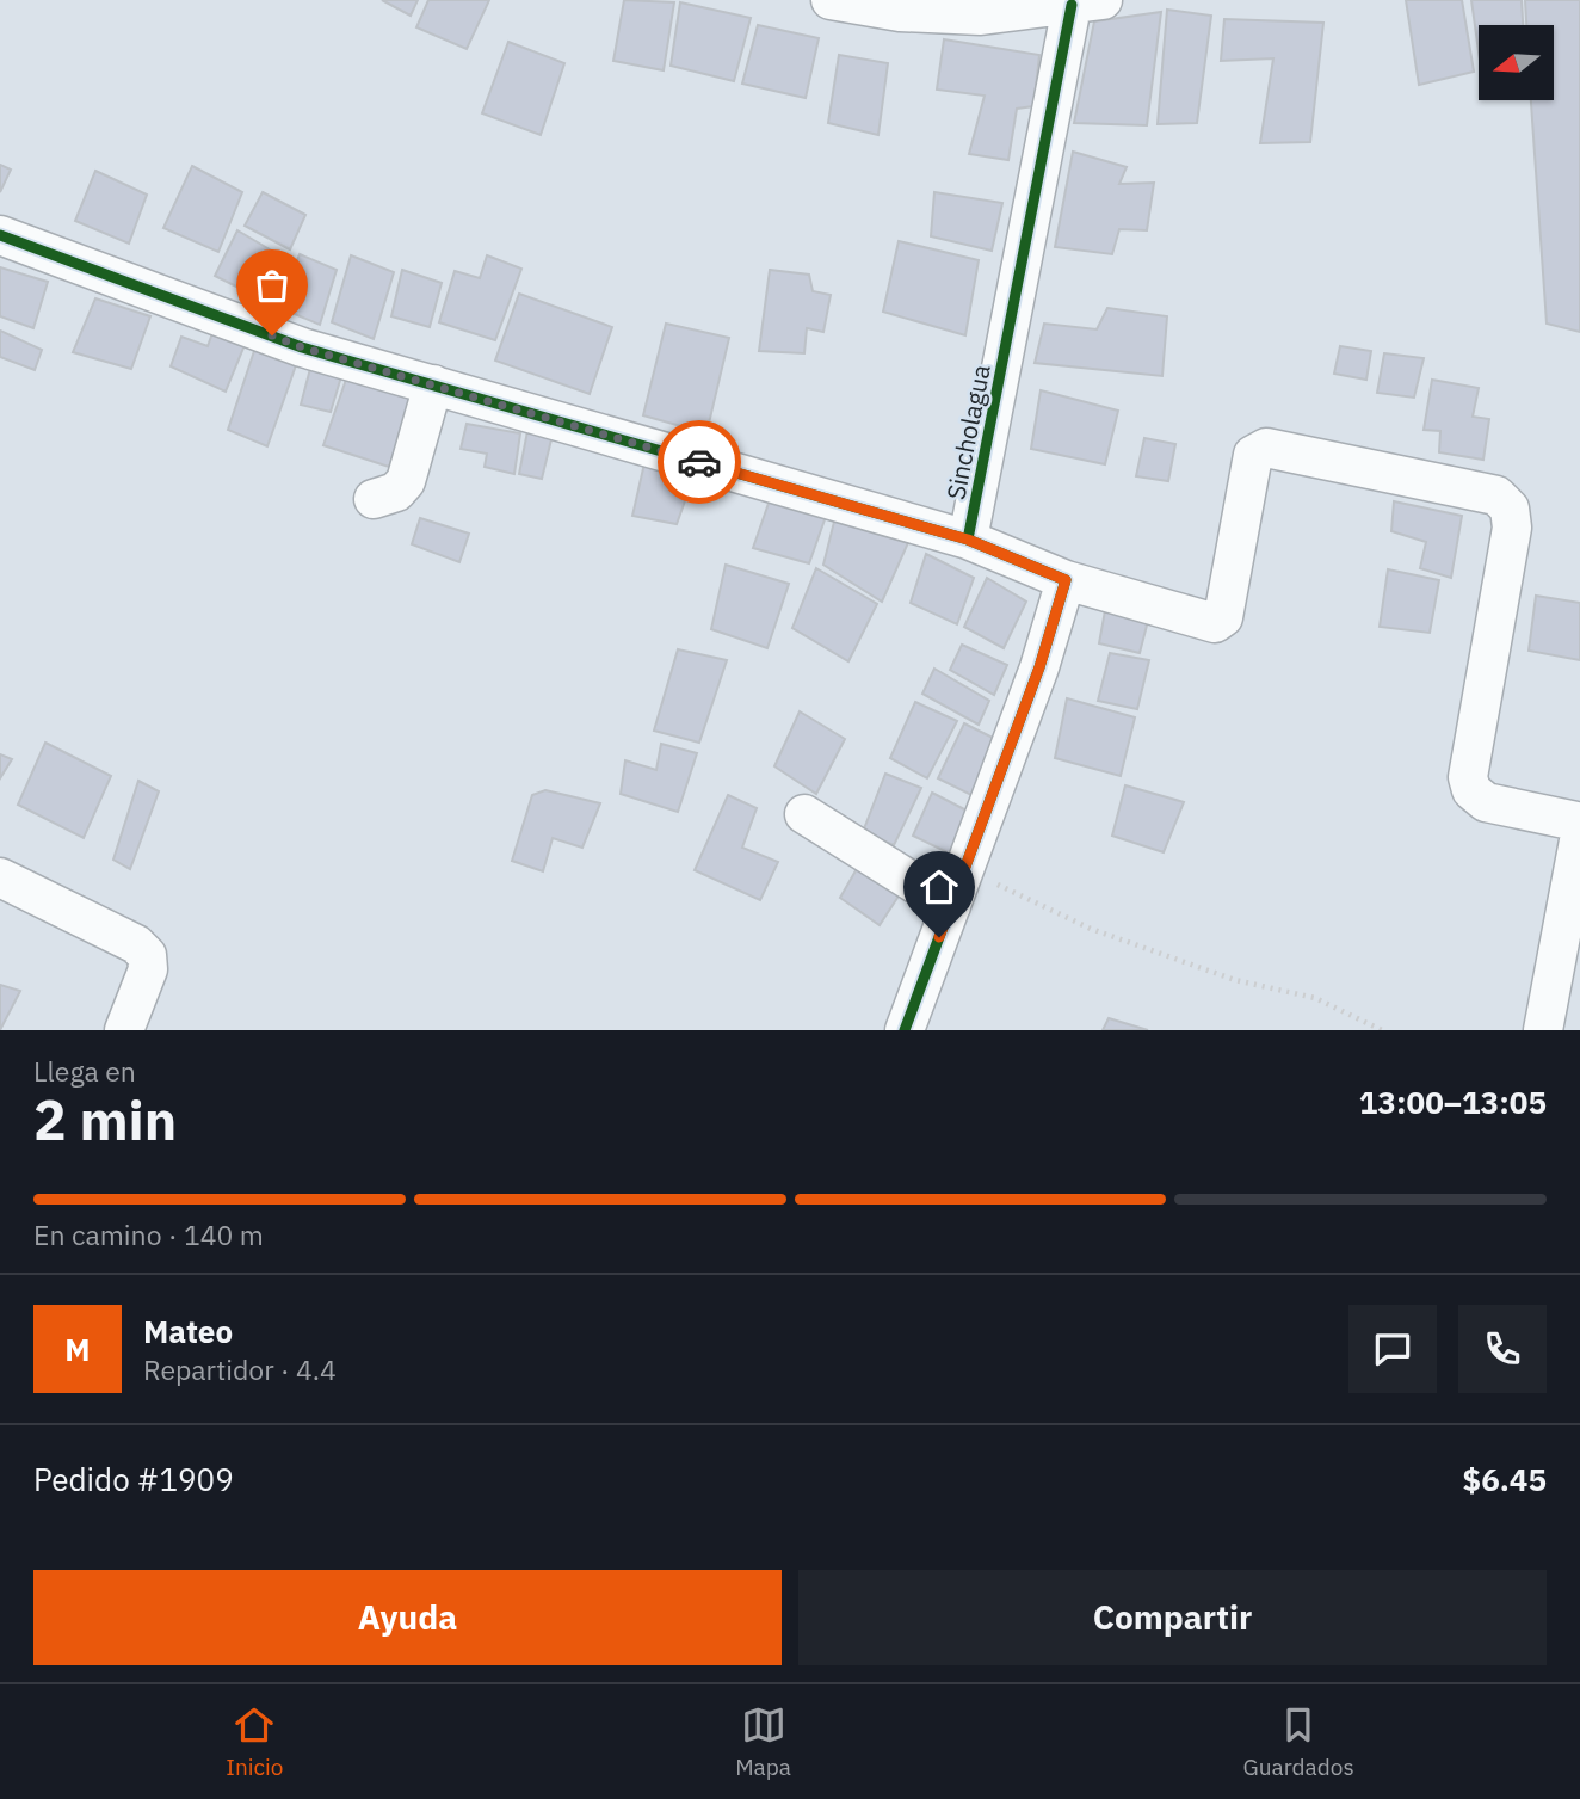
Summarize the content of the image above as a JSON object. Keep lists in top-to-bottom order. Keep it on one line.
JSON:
{"streets":{"street":["Sincholagua"]},"north":"left","page":{"heading":["2 min","Llega en","13:00–13:05"],"panel":["Mateo","Repartidor · 4.4","Pedido #1909","$6.45"],"bar":"En camino · 140 m","round":"M","buttons":["Ayuda","Compartir"],"tabs":["Inicio","Mapa","Guardados"]}}
